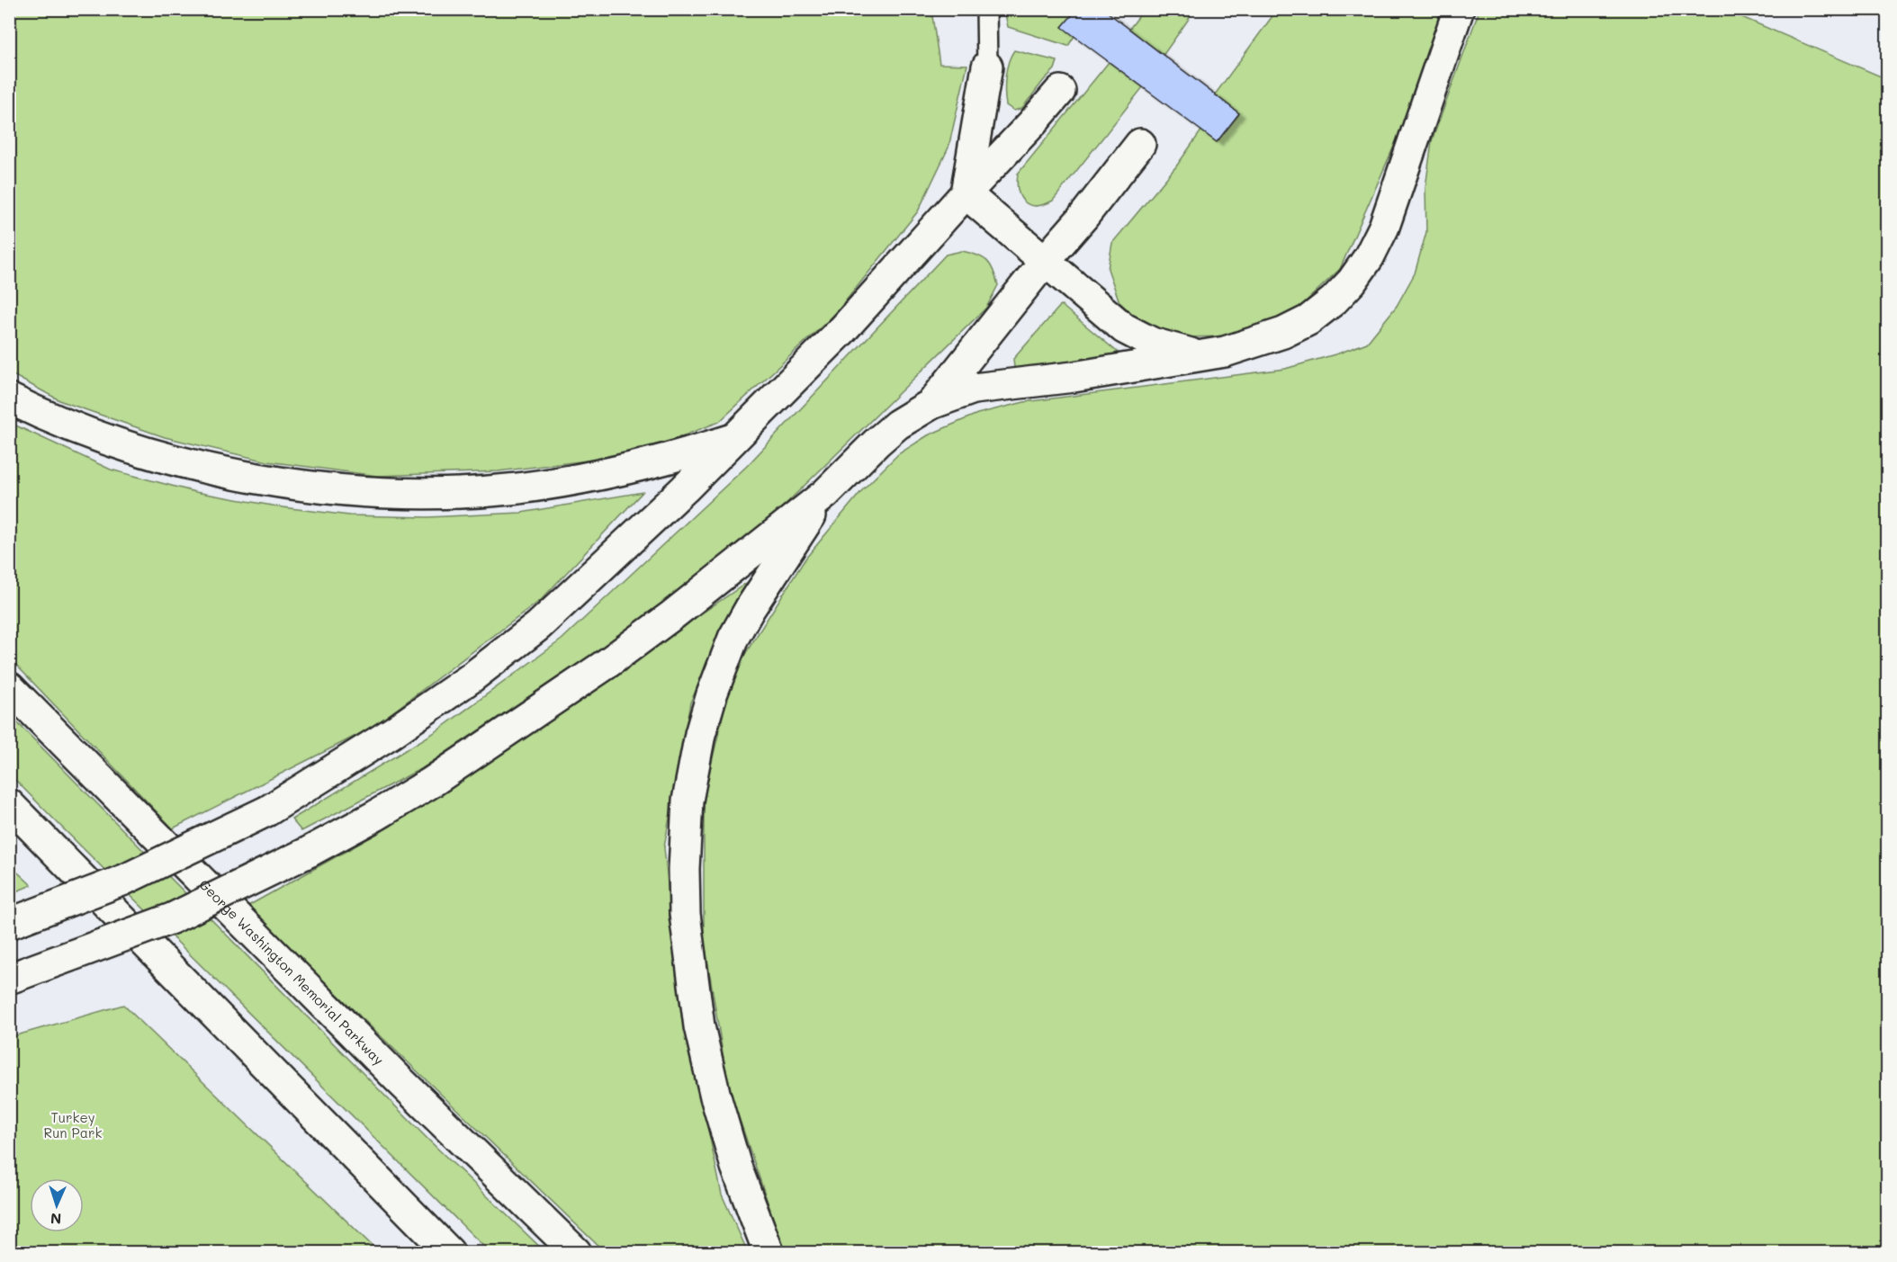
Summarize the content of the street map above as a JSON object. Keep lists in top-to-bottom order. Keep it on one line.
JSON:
{"streets":{"main road":["George Washington Memorial Parkway"]},"parks":["Turkey Run Park"],"north":"bottom"}
